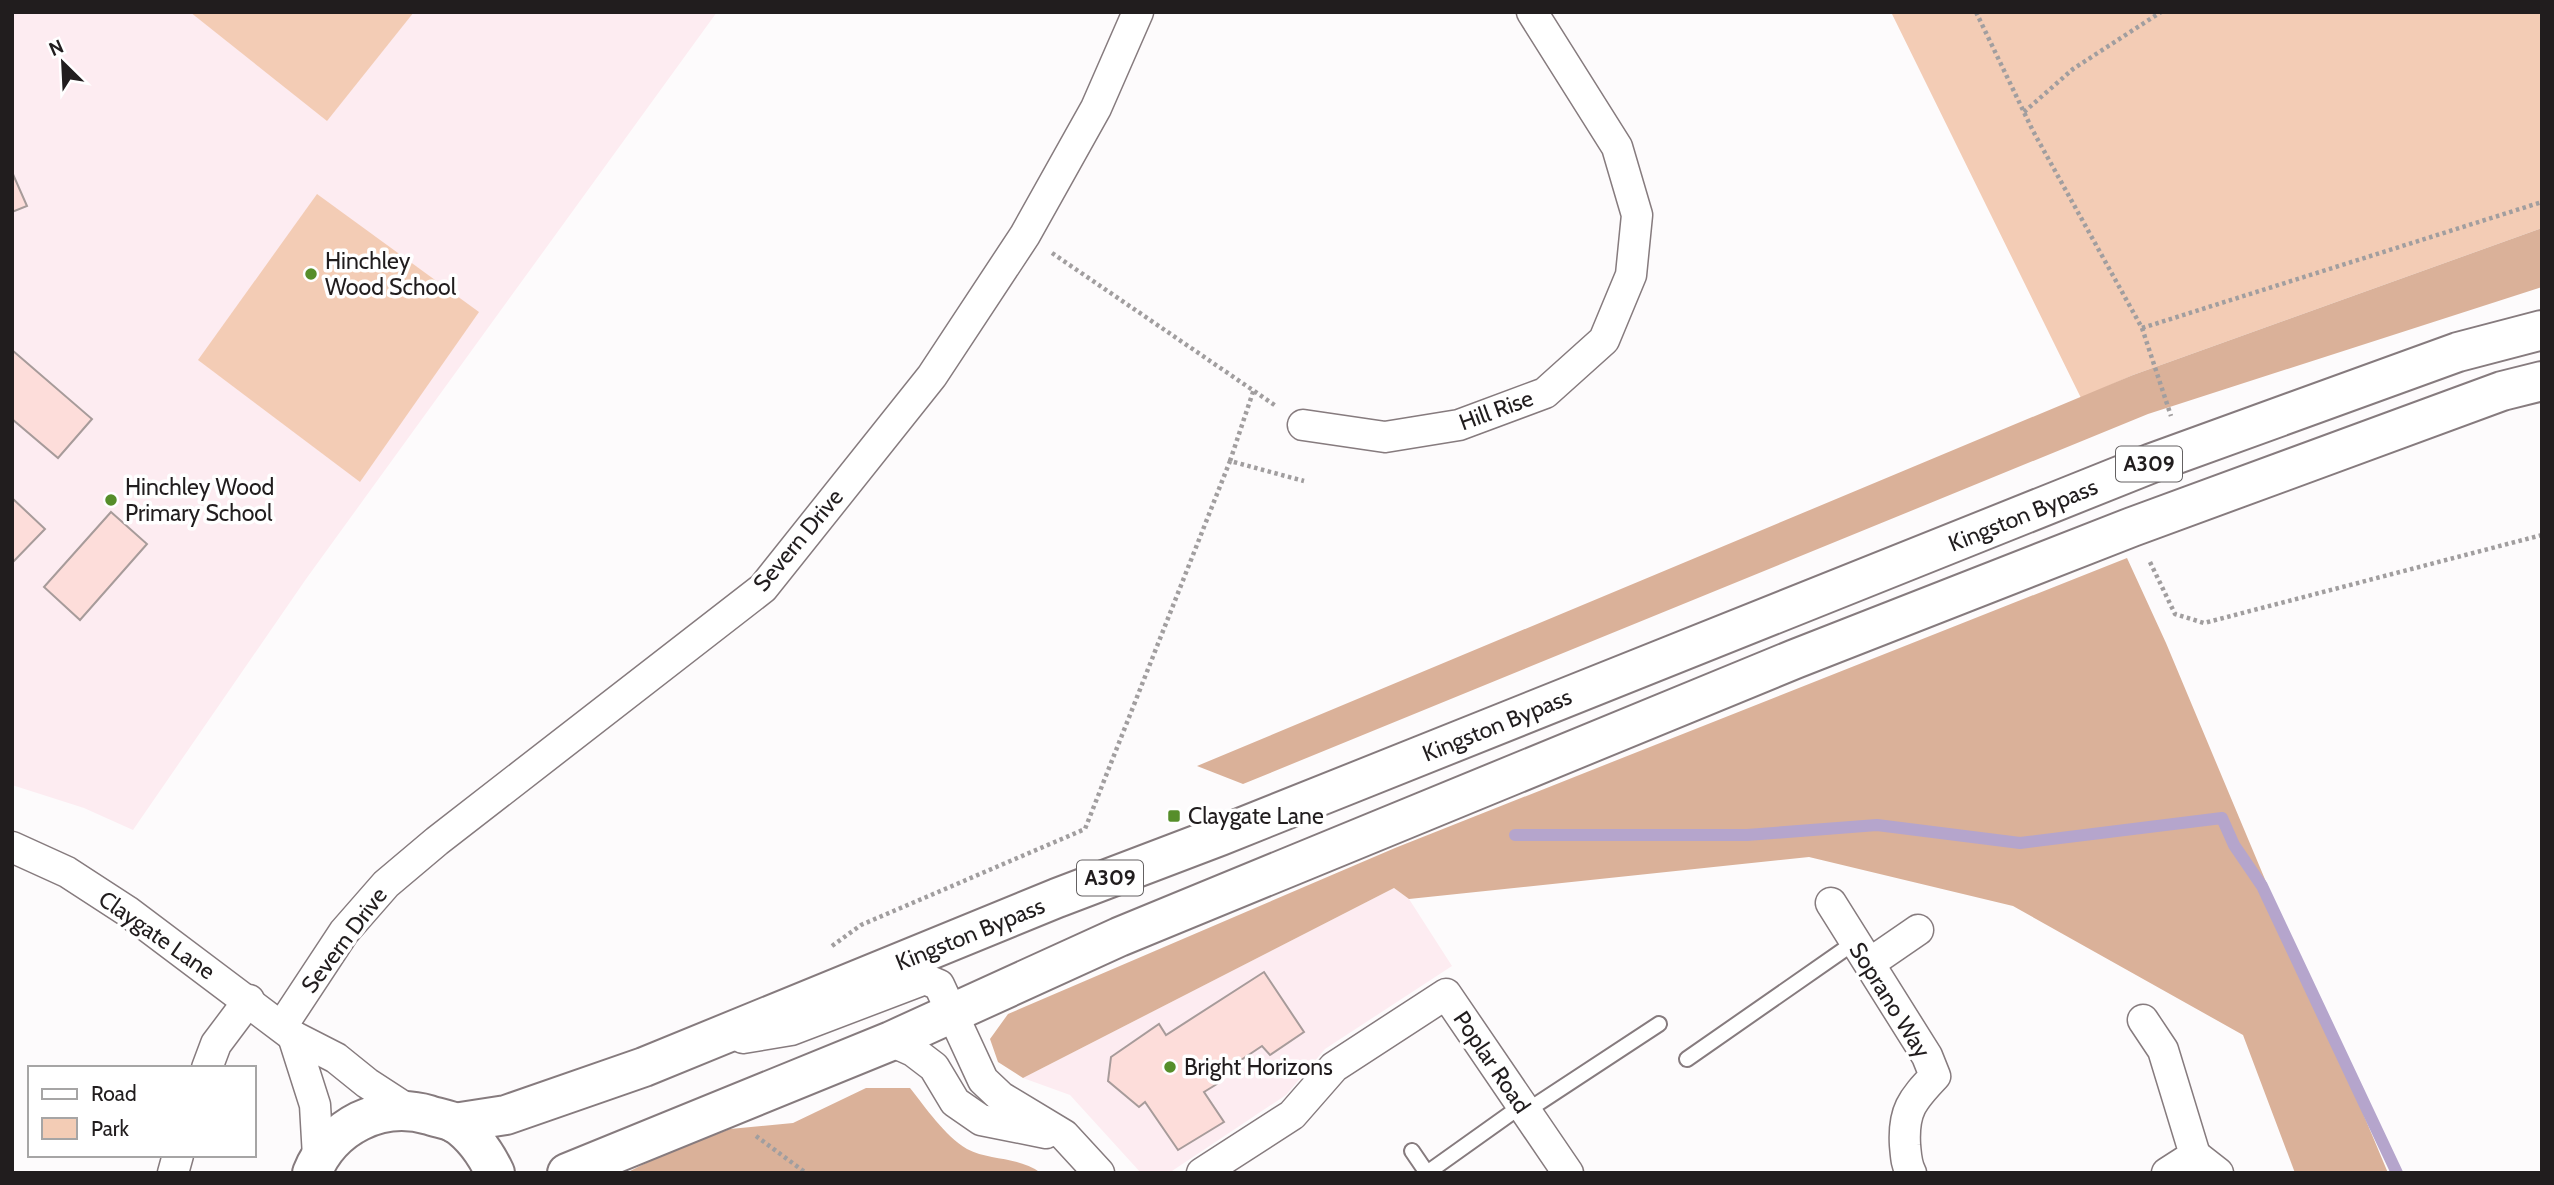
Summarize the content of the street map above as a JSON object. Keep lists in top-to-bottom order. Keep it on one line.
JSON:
{"streets":{"highway":["A309","Kingston Bypass"],"street":["Hill Rise","Severn Drive","Claygate Lane","Soprano Way","Poplar Road"]},"crossings":[["Severn Drive","Claygate Lane"]],"places":{"other":["Hinchley Wood School","Hinchley Wood Primary School","Bright Horizons"],"transit":["Claygate Lane"]},"legend":["Road","Park"],"north":"top left"}
